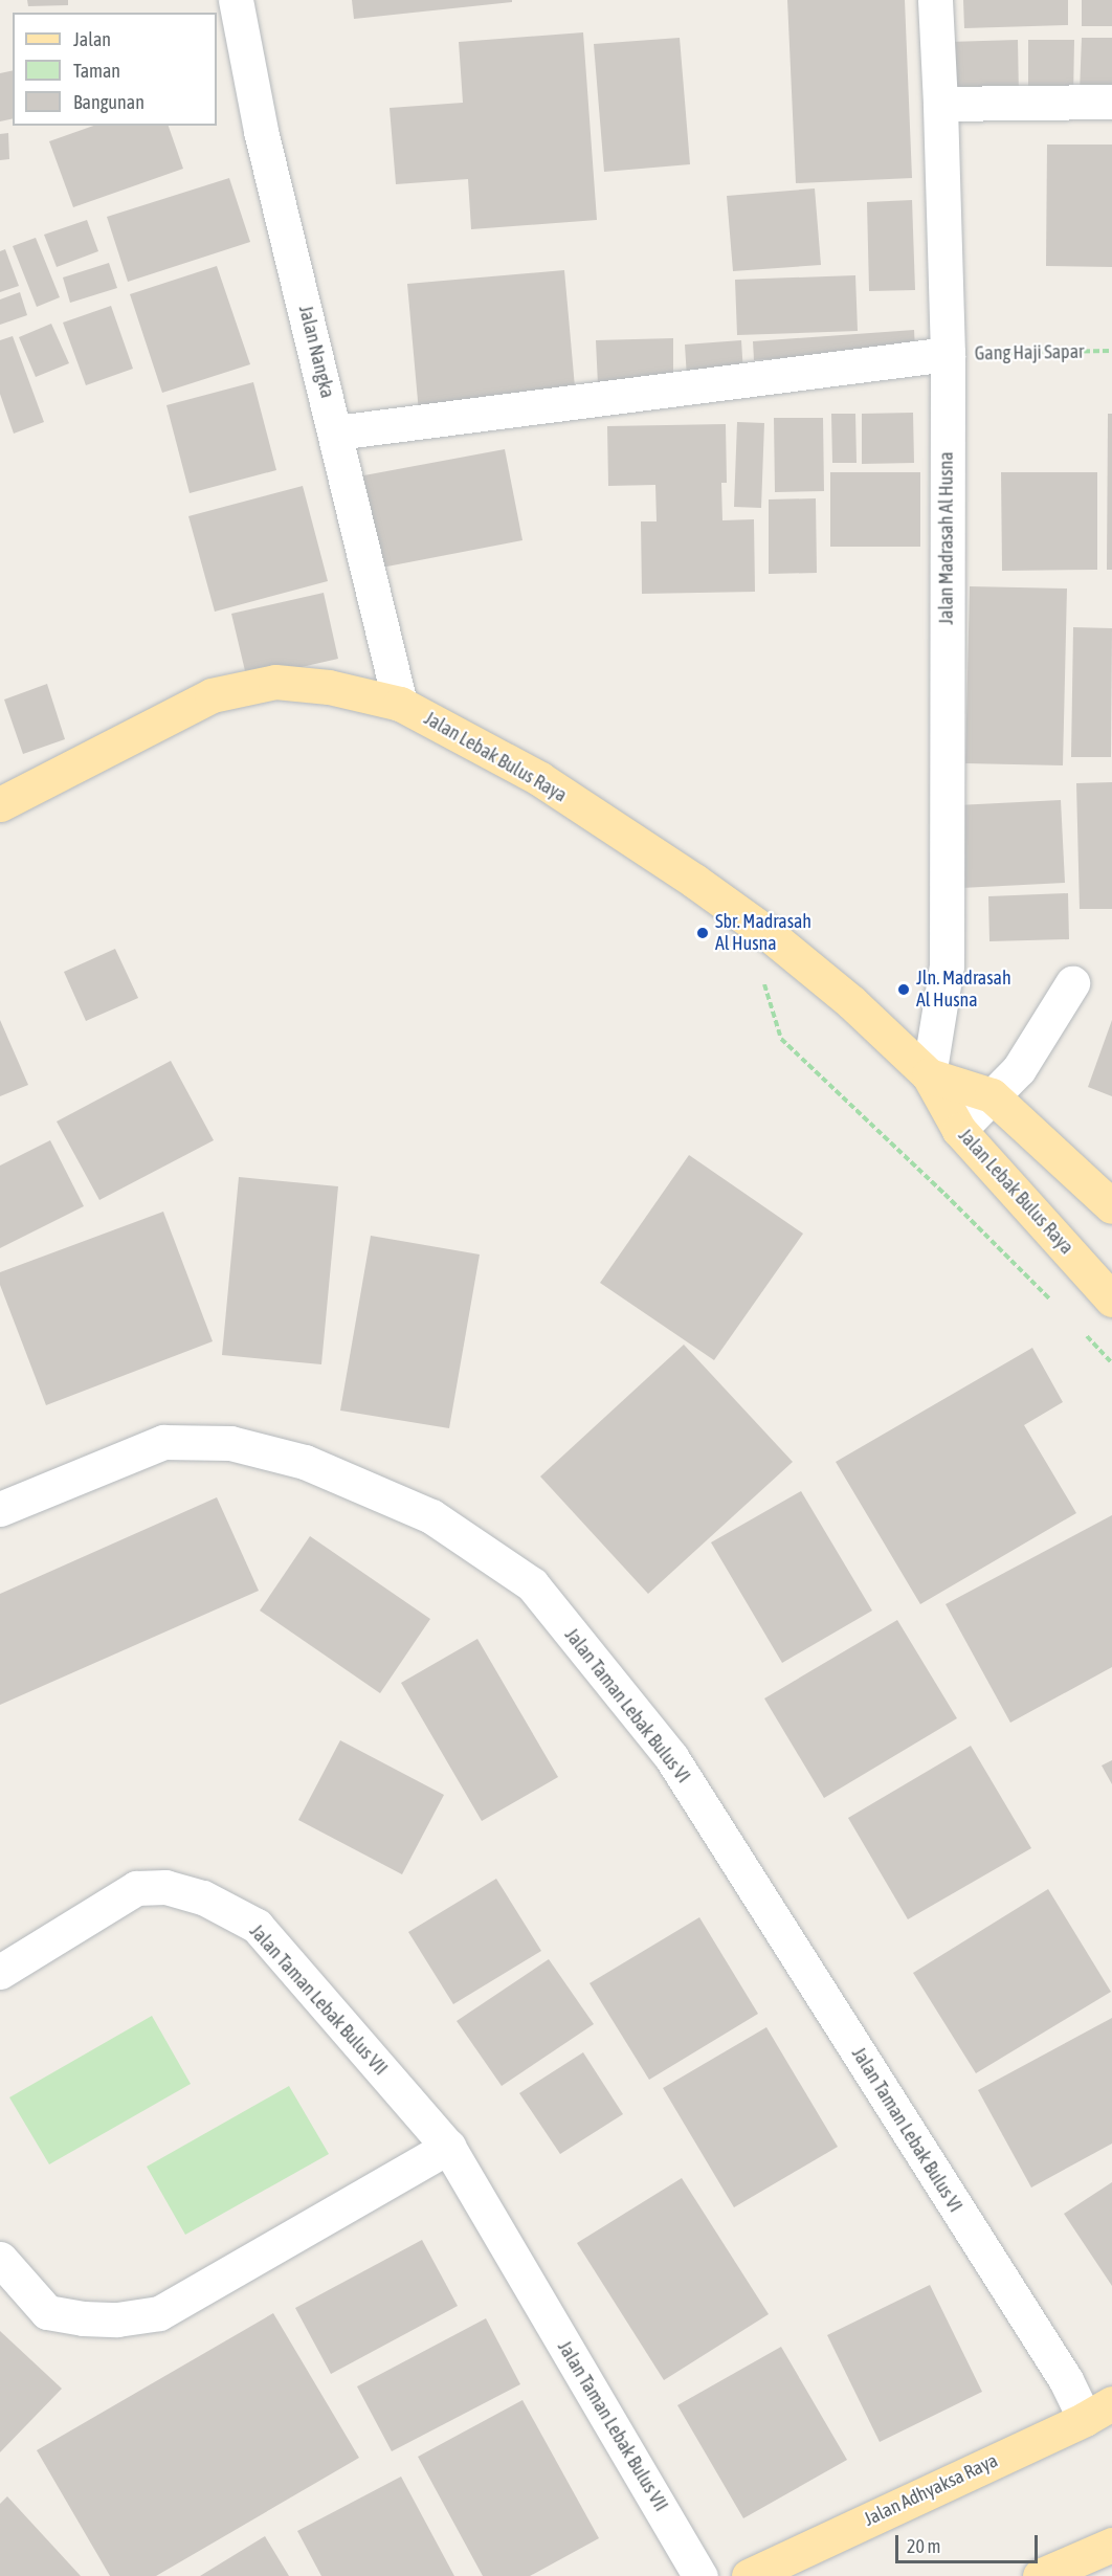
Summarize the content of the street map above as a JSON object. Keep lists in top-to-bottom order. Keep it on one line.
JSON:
{"streets":{"main road":["Jalan Lebak Bulus Raya","Jalan Adhyaksa Raya"],"street":["Jalan Nangka","Jalan Madrasah Al Husna","Jalan Taman Lebak Bulus VI","Jalan Taman Lebak Bulus VII"],"path":["Gang Haji Sapar"]},"crossings":[["Jalan Nangka","Jalan Lebak Bulus Raya"],["Gang Haji Sapar","Jalan Madrasah Al Husna"],["Jalan Madrasah Al Husna","Jalan Lebak Bulus Raya"],["Jalan Taman Lebak Bulus VI","Jalan Adhyaksa Raya"]],"places":["Sbr. Madrasah Al Husna","Jln. Madrasah Al Husna"],"legend":["Jalan","Taman","Bangunan"],"scale_bar":"20 m"}
